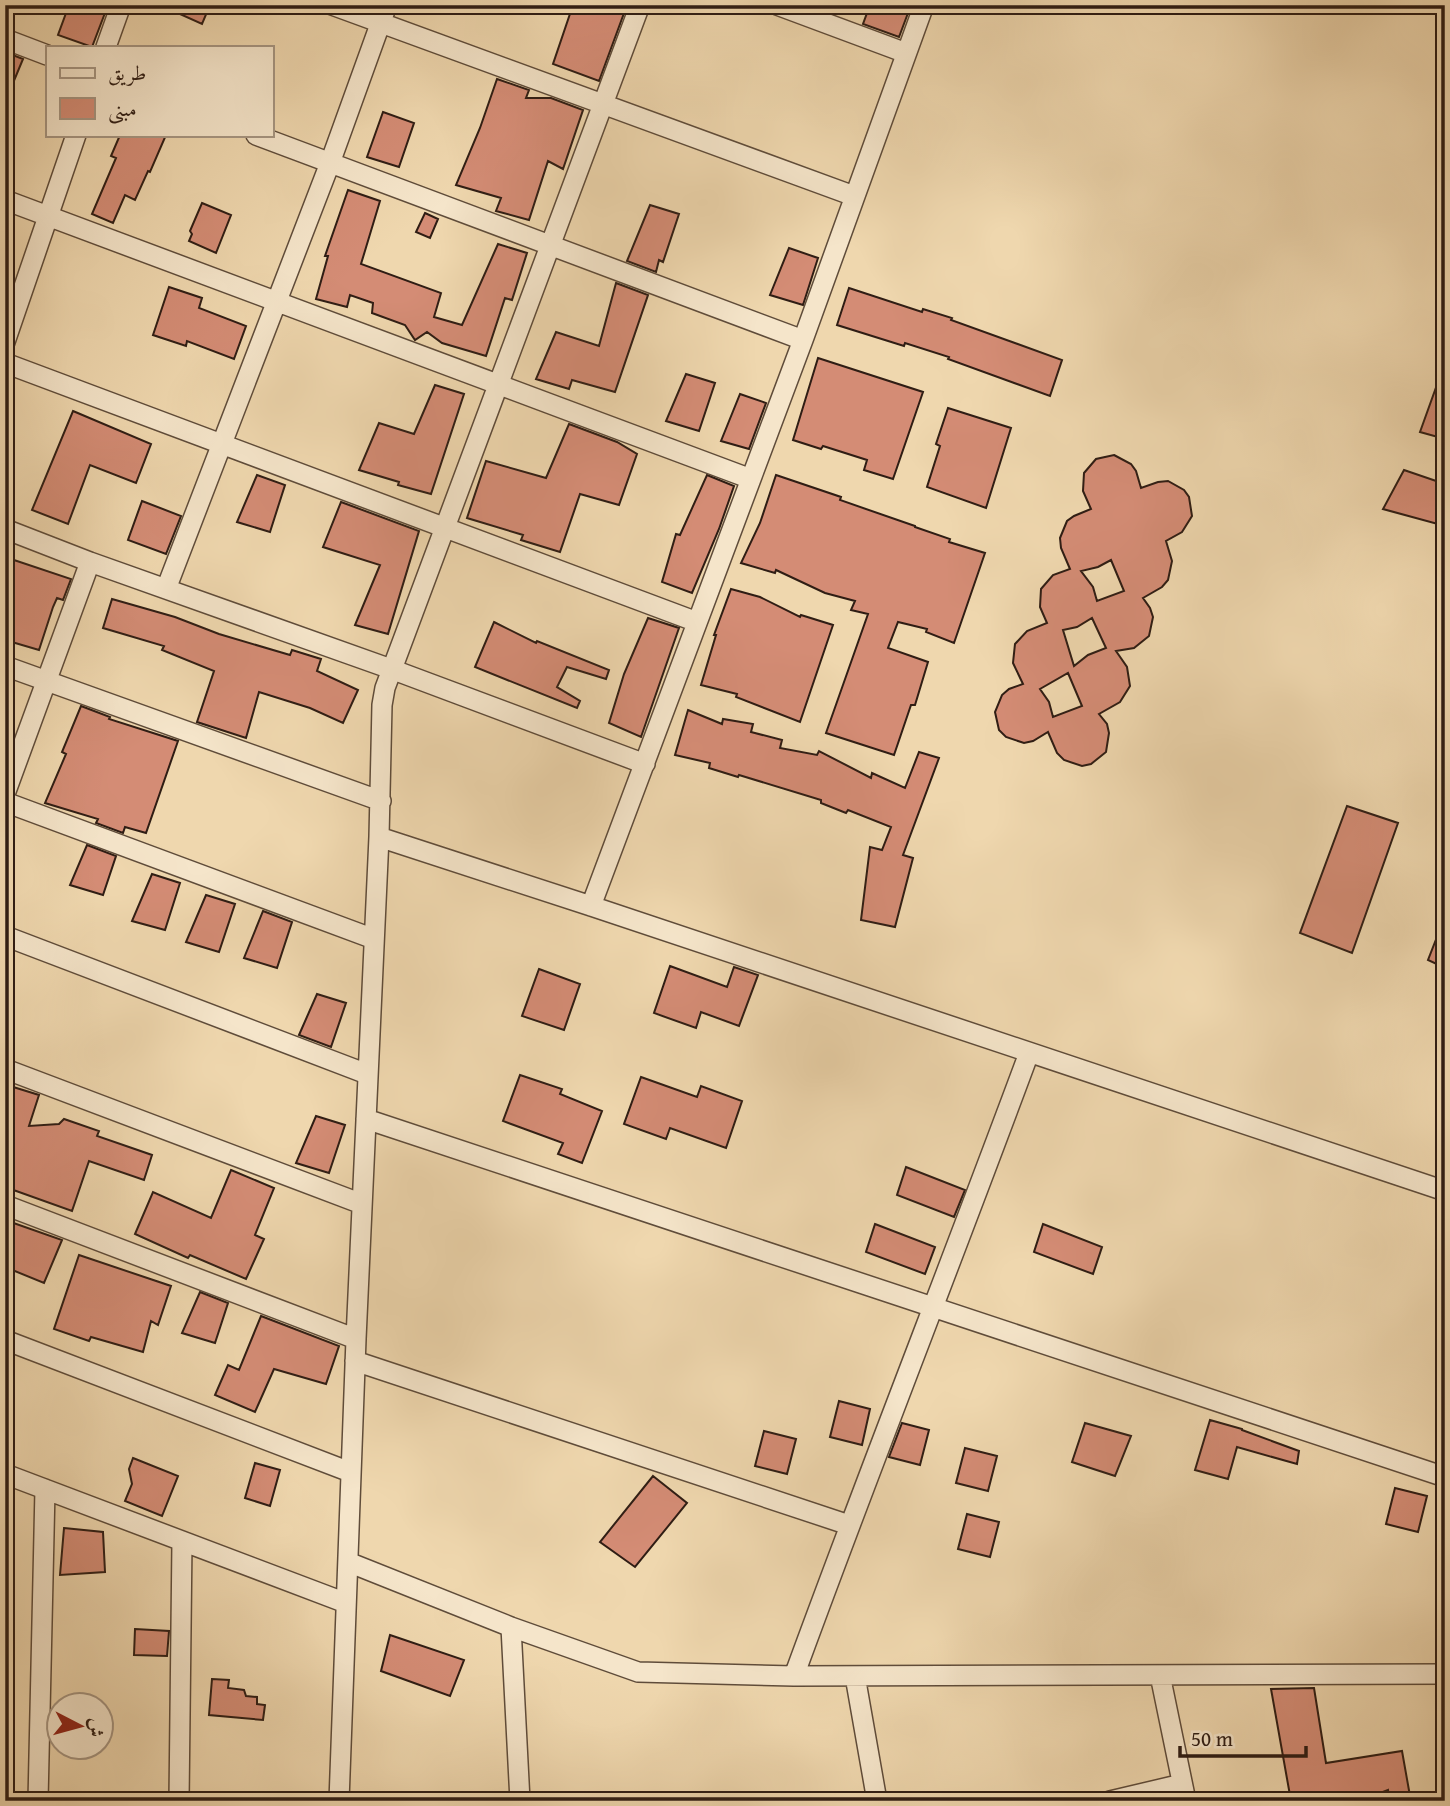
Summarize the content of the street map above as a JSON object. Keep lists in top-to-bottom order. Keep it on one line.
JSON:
{"legend":["طريق","مبنى"],"scale_bar":"50 m","north":"right"}
